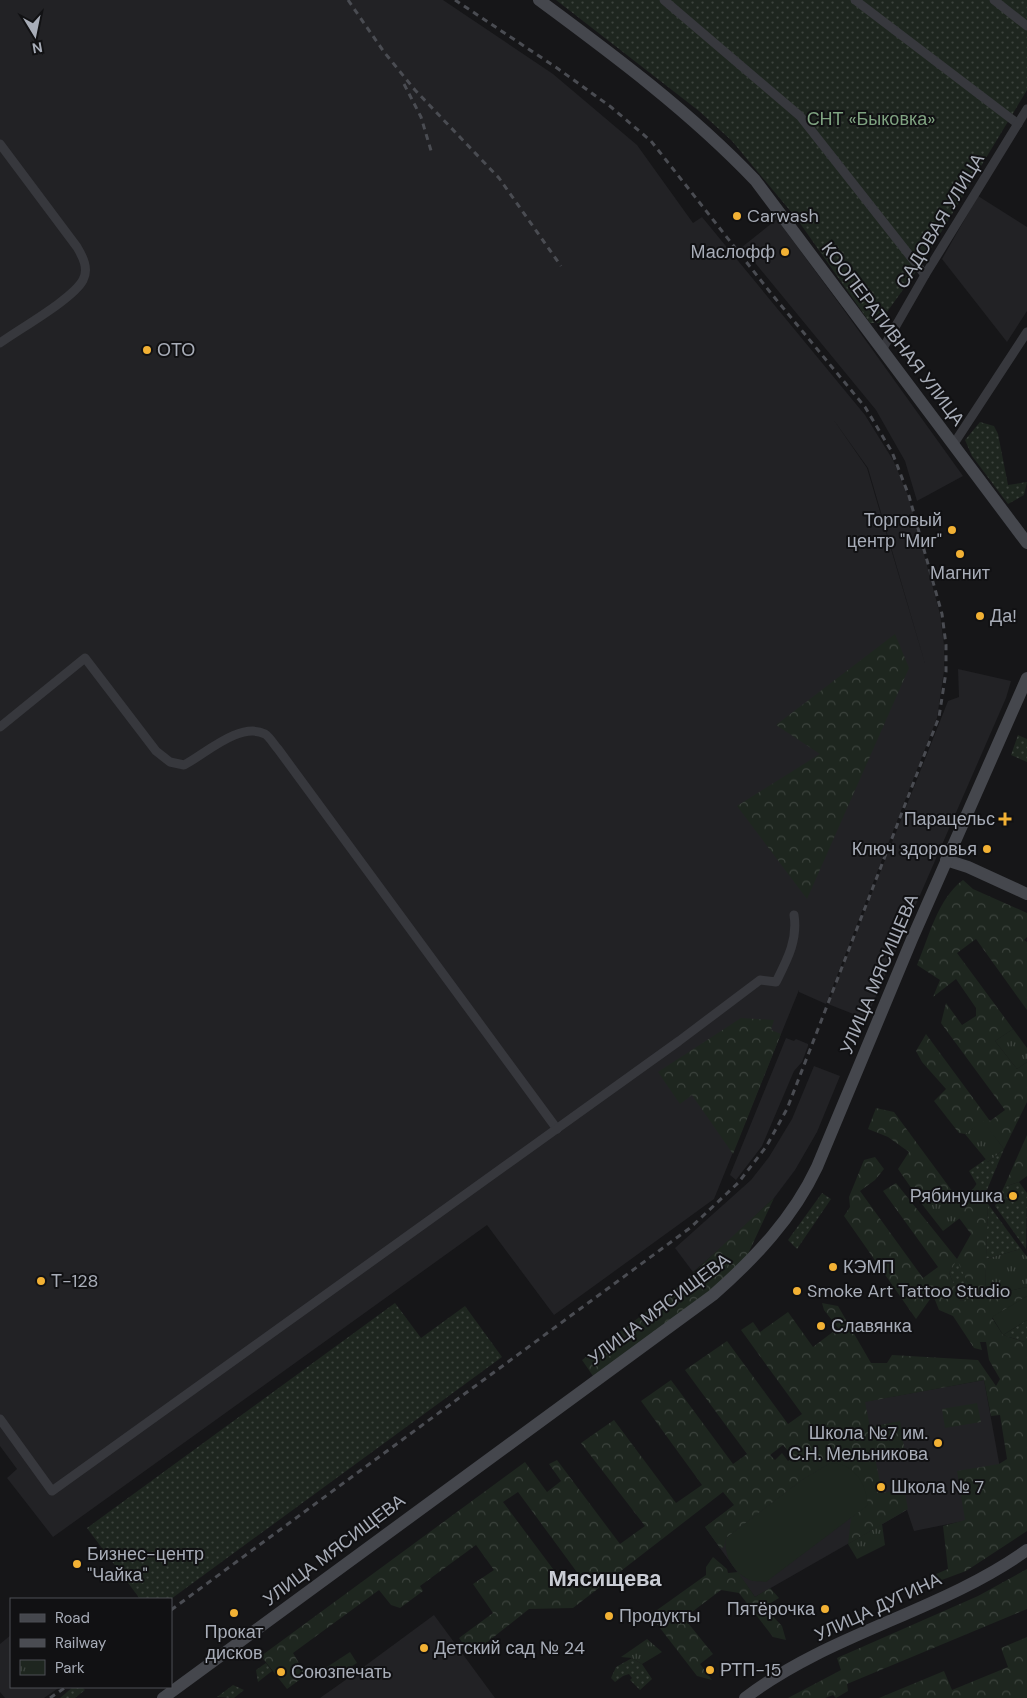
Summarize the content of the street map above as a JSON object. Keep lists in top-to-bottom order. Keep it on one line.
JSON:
{"streets":{"main road":["КООПЕРАТИВНАЯ УЛИЦА","УЛИЦА МЯСИЩЕВА","УЛИЦА ДУГИНА"],"street":["САДОВАЯ УЛИЦА"]},"crossings":[["САДОВАЯ УЛИЦА","КООПЕРАТИВНАЯ УЛИЦА"]],"districts":["Мясищева"],"parks":["СНТ «Быковка»"],"places":{"other":["Carwash","Маслофф","ОТО","Торговый центр \"Миг\"","Магнит","Да!","Ключ здоровья","Рябинушка","КЭМП","Т-128","Smoke Art Tattoo Studio","Славянка","Школа №7 им. С.Н. Мельникова","Школа № 7","Бизнес-центр \"Чайка\"","Пятёрочка","Прокат дисков","Продукты","Детский сад № 24","РТП-15","Союзпечать"],"health":["Парацельс"]},"legend":["Road","Railway","Park"],"north":"bottom"}
